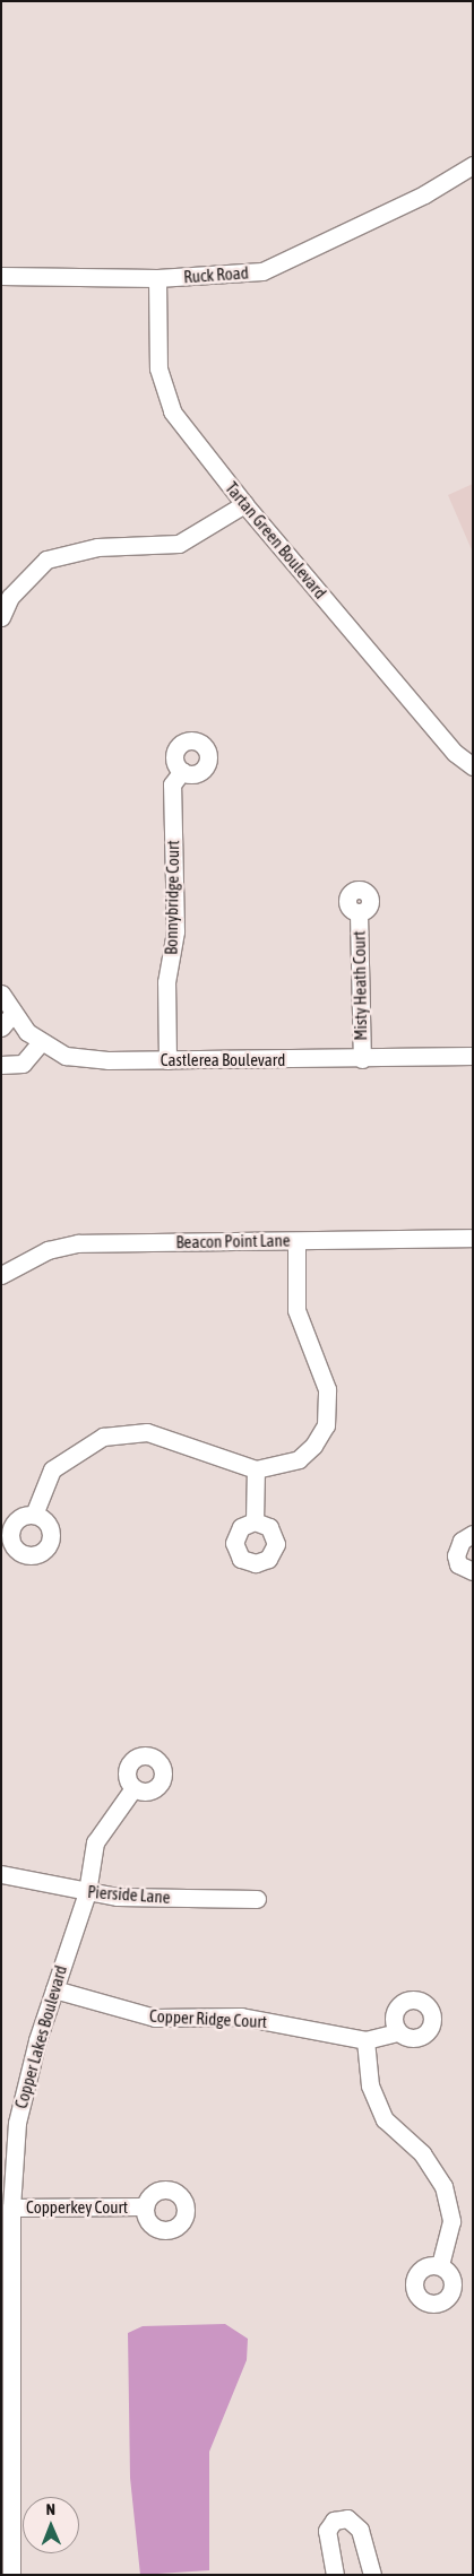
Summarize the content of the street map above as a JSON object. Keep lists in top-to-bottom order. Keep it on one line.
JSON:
{"streets":{"street":["Ruck Road","Tartan Green Boulevard","Bonnybridge Court","Misty Heath Court","Castlerea Boulevard","Beacon Point Lane","Pierside Lane","Copper Ridge Court","Copper Lakes Boulevard","Copperkey Court"]},"crossings":[["Ruck Road","Tartan Green Boulevard"],["Bonnybridge Court","Castlerea Boulevard"],["Misty Heath Court","Castlerea Boulevard"],["Pierside Lane","Copper Lakes Boulevard"],["Copper Ridge Court","Copper Lakes Boulevard"],["Copper Lakes Boulevard","Copperkey Court"]],"north":"top"}
